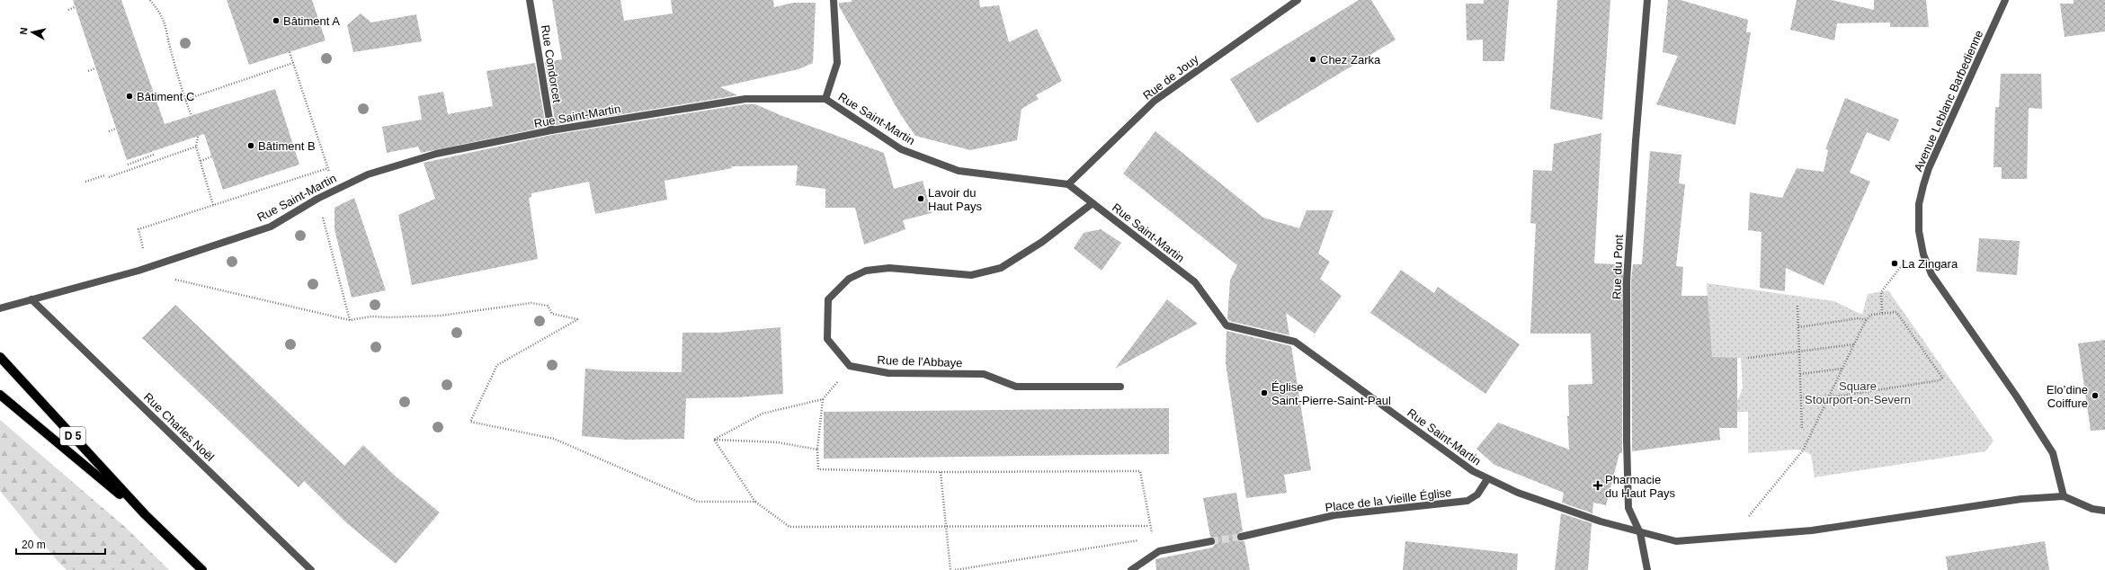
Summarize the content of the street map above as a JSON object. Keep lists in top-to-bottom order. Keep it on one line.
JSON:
{"streets":{"main road":["D 5"],"street":["Rue Condorcet","Rue de Jouy","Avenue Leblanc Barbedienne","Rue Saint-Martin","Rue du Pont","Rue de l'Abbaye","Rue Charles Noël","Place de la Vieille Église"]},"crossings":[["Rue Condorcet","Rue Saint-Martin"],["Rue de Jouy","Rue Saint-Martin"],["Avenue Leblanc Barbedienne","Rue Saint-Martin"],["Rue Saint-Martin","Rue du Pont"],["Rue Saint-Martin","Rue Charles Noël"],["Rue Saint-Martin","Place de la Vieille Église"]],"parks":["Square Stourport-on-Severn"],"places":{"other":["Bâtiment A","Chez Zarka","Bâtiment C","Bâtiment B","Lavoir du Haut Pays","La Zingara","Église Saint-Pierre-Saint-Paul","Elo’dine Coiffure"],"health":["Pharmacie du Haut Pays"]},"scale_bar":"20 m","north":"left"}
